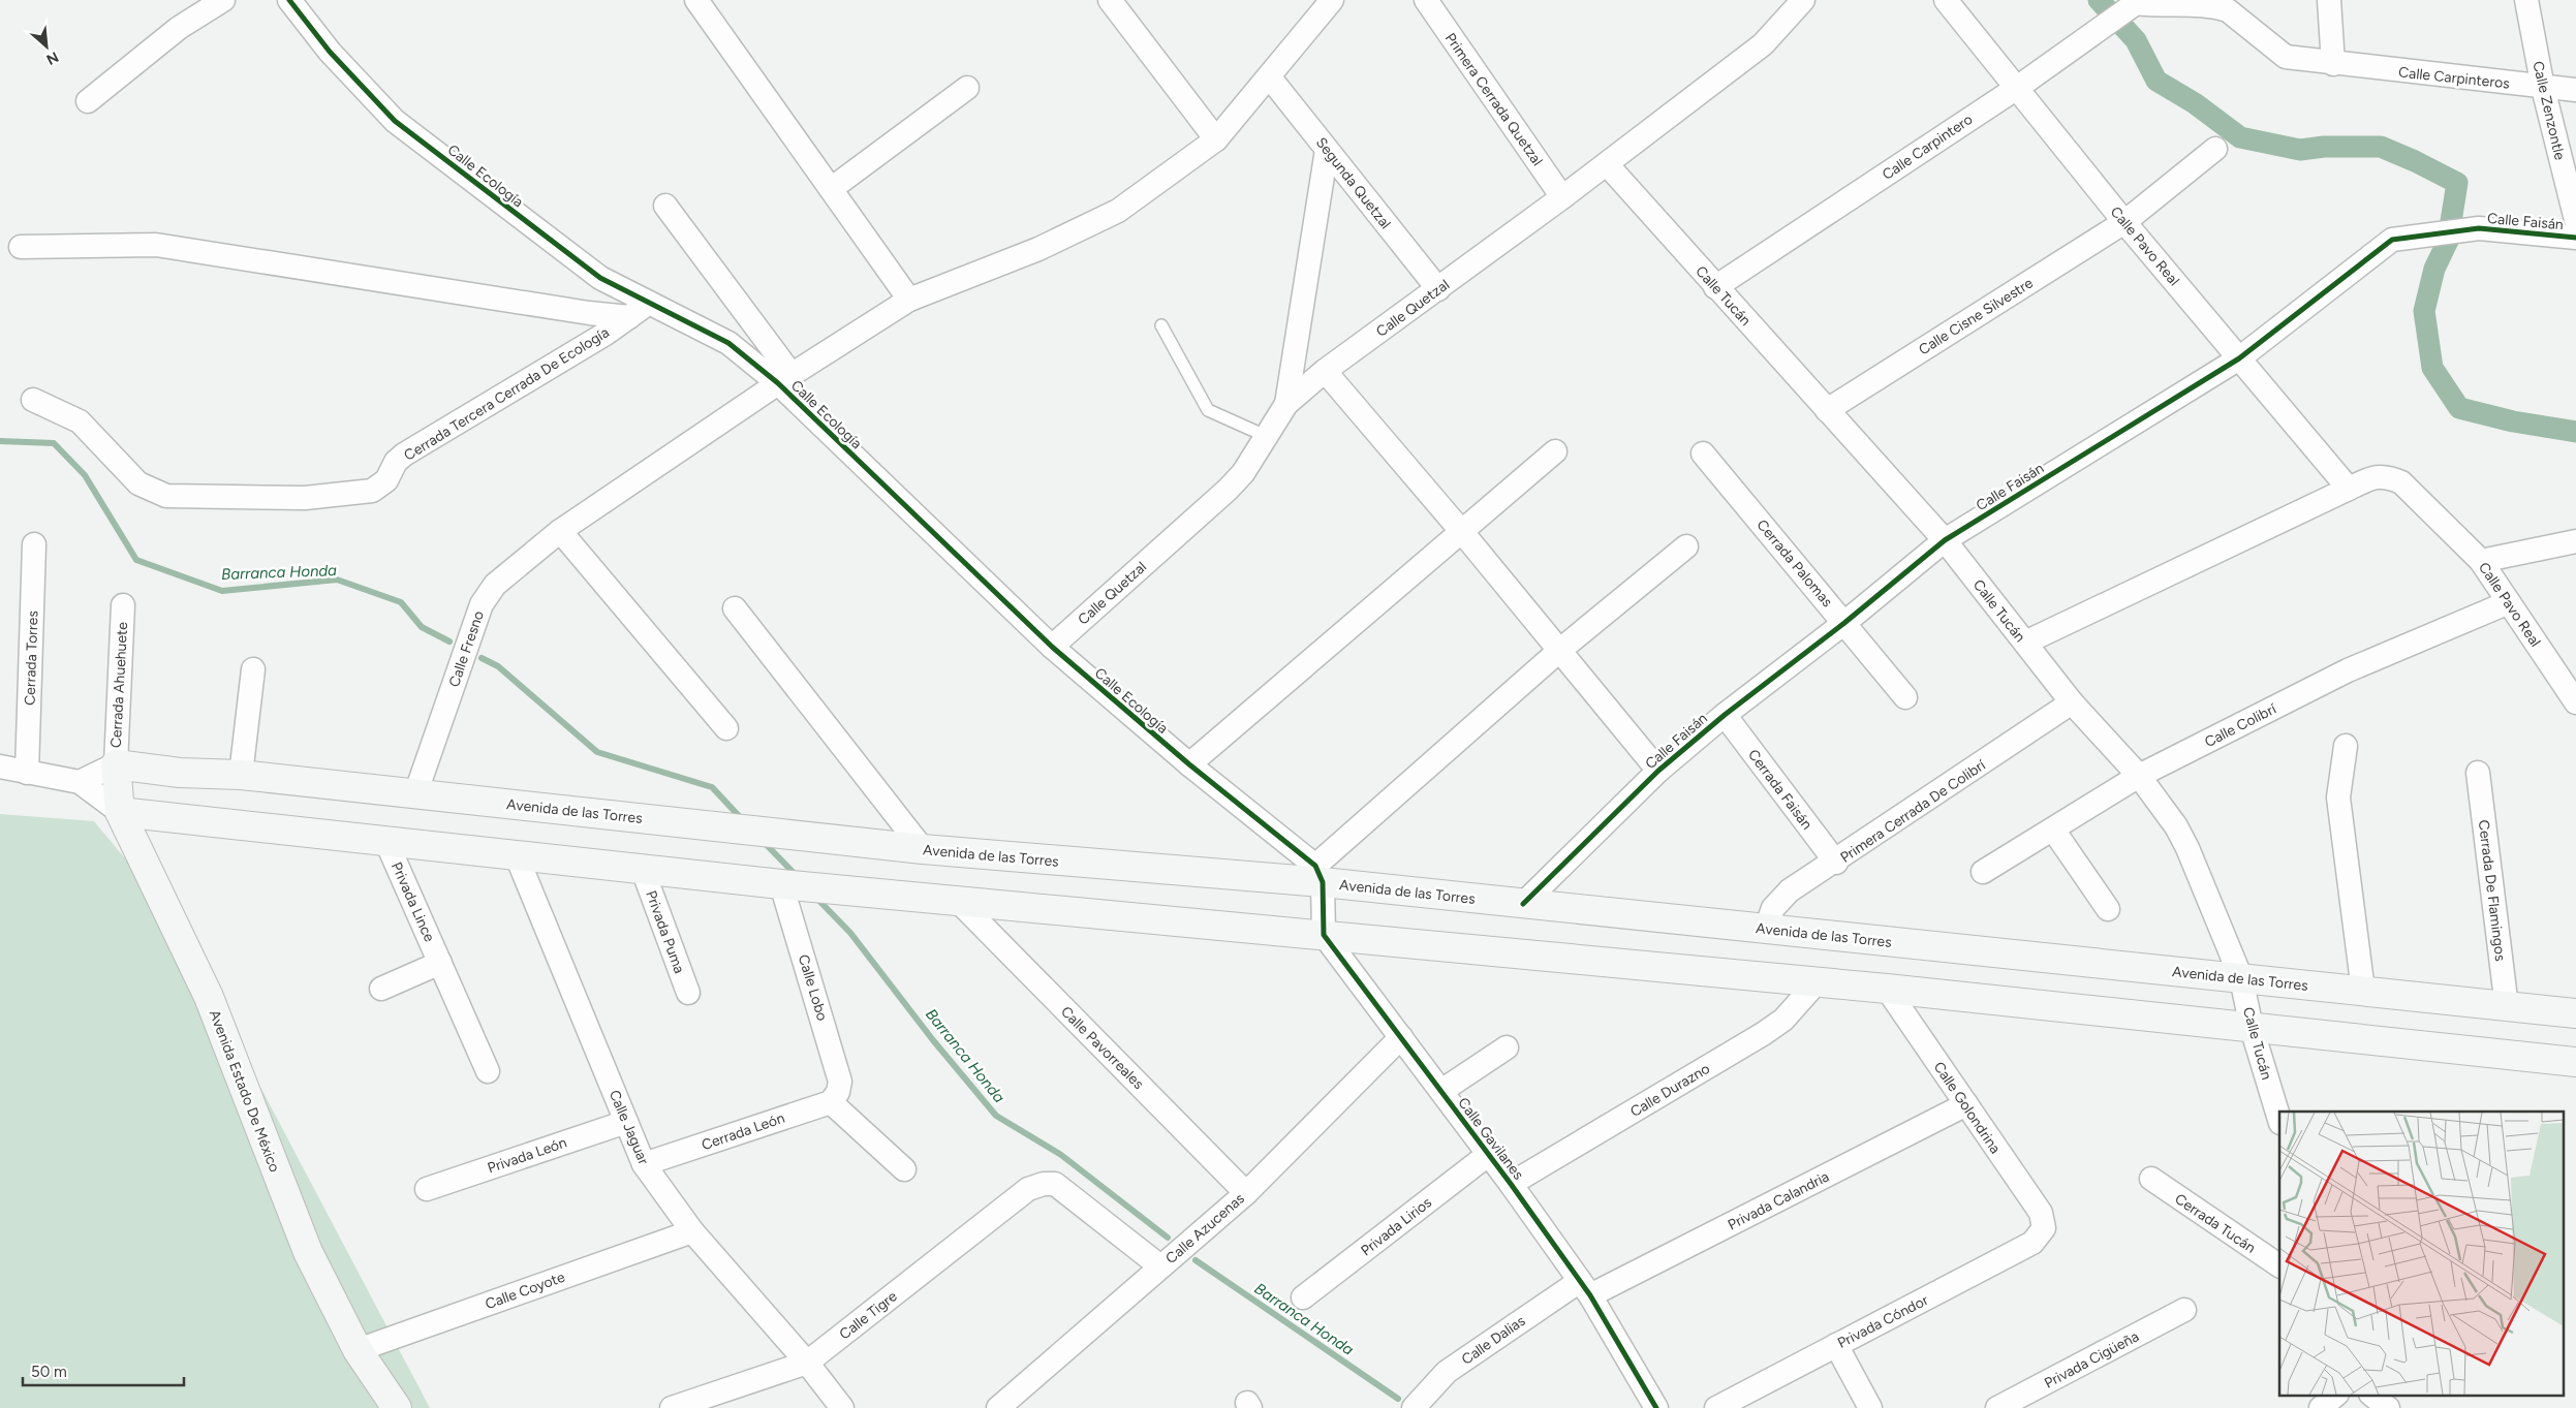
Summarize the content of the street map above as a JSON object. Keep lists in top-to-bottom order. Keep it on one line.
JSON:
{"streets":{"main road":["Avenida de las Torres","Avenida Estado De México"],"street":["Calle Carpinteros","Primera Cerrada Quetzal","Calle Zenzontle","Calle Carpintero","Calle Ecología","Segunda Quetzal","Calle Faisán","Calle Pavo Real","Calle Tucán","Calle Quetzal","Calle Cisne Silvestre","Cerrada Tercera Cerrada De Ecología","Cerrada Palomas","Calle Fresno","Cerrada Torres","Cerrada Ahuehuete","Calle Colibrí","Cerrada Faisán","Primera Cerrada De Colibrí","Cerrada De Flamingos","Privada Lince","Privada Puma","Calle Lobo","Calle Pavorreales","Calle Durazno","Calle Golondrina","Calle Jaguar","Cerrada León","Calle Gavilanes","Privada León","Privada Calandria","Cerrada Tucán","Privada Lirios","Calle Azucenas","Calle Coyote","Calle Tigre","Privada Cóndor","Calle Dalias","Privada Cigüeña"]},"crossings":[["Calle Carpinteros","Calle Zenzontle"],["Calle Carpinteros","Calle Carpintero"],["Primera Cerrada Quetzal","Calle Quetzal"],["Calle Carpintero","Calle Pavo Real"],["Calle Carpintero","Calle Tucán"],["Calle Ecología","Calle Quetzal"],["Calle Ecología","Cerrada Tercera Cerrada De Ecología"],["Calle Ecología","Calle Fresno"],["Calle Ecología","Avenida de las Torres"],["Segunda Quetzal","Calle Quetzal"],["Segunda Quetzal","Calle Fresno"],["Calle Faisán","Calle Pavo Real"],["Calle Faisán","Calle Tucán"],["Calle Faisán","Cerrada Palomas"],["Calle Faisán","Cerrada Faisán"],["Calle Faisán","Avenida de las Torres"],["Calle Pavo Real","Calle Cisne Silvestre"],["Calle Pavo Real","Calle Colibrí"],["Calle Tucán","Calle Quetzal"],["Calle Tucán","Calle Cisne Silvestre"],["Calle Tucán","Calle Colibrí"],["Calle Tucán","Avenida de las Torres"],["Calle Tucán","Primera Cerrada De Colibrí"],["Calle Fresno","Avenida de las Torres"],["Cerrada Ahuehuete","Avenida de las Torres"],["Cerrada Ahuehuete","Avenida Estado De México"],["Cerrada Faisán","Primera Cerrada De Colibrí"],["Avenida de las Torres","Primera Cerrada De Colibrí"],["Avenida de las Torres","Cerrada De Flamingos"],["Avenida de las Torres","Avenida Estado De México"],["Calle Lobo","Cerrada León"],["Calle Pavorreales","Calle Azucenas"],["Calle Durazno","Calle Gavilanes"],["Avenida Estado De México","Calle Coyote"],["Calle Golondrina","Privada Calandria"],["Calle Golondrina","Privada Cóndor"],["Calle Jaguar","Cerrada León"],["Calle Jaguar","Privada León"],["Calle Jaguar","Calle Coyote"],["Calle Jaguar","Calle Tigre"],["Calle Gavilanes","Privada Calandria"],["Calle Gavilanes","Privada Lirios"],["Calle Gavilanes","Calle Azucenas"],["Calle Gavilanes","Calle Dalias"],["Privada Calandria","Calle Dalias"],["Calle Azucenas","Calle Tigre"]],"water":["Barranca Honda"],"scale_bar":"50 m","north":"bottom right"}
